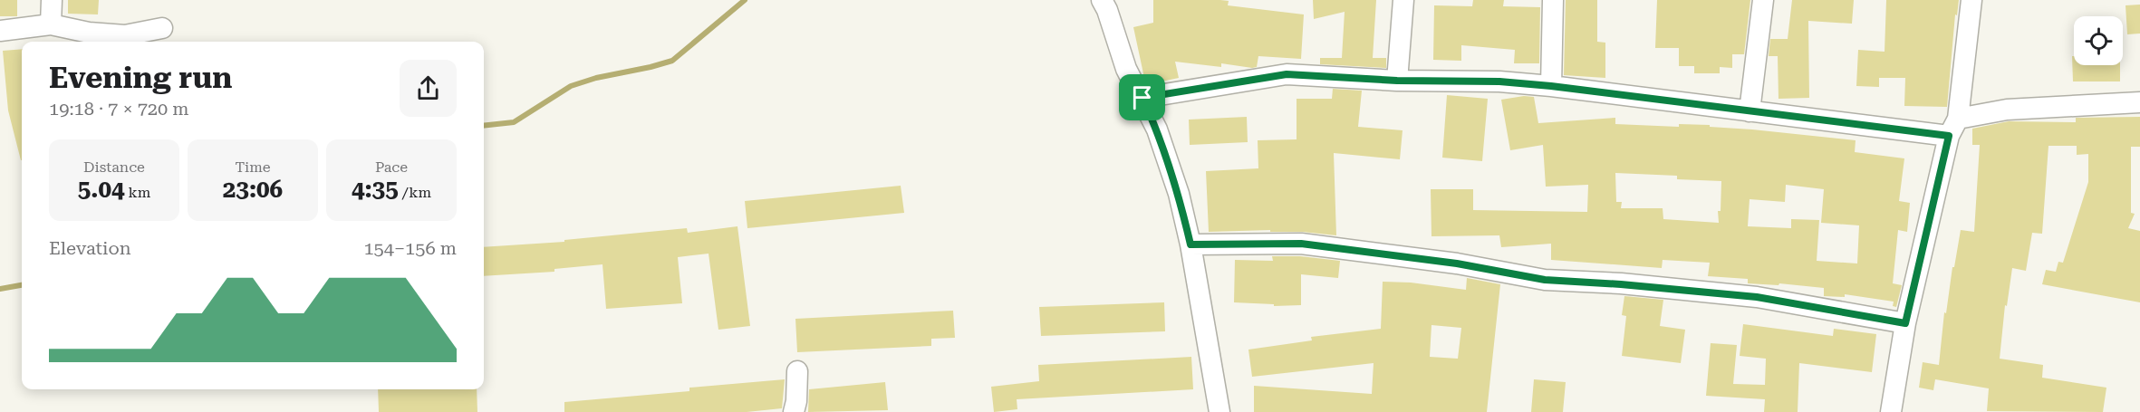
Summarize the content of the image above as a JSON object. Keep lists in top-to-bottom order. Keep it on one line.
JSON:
{"page":{"heading":["Evening run","19:18 · 7 × 720 m"],"stats":[["Distance","5.04 km"],["Time","23:06"],["Pace","4:35 /km"]],"chart":["Elevation","154–156 m"]}}
